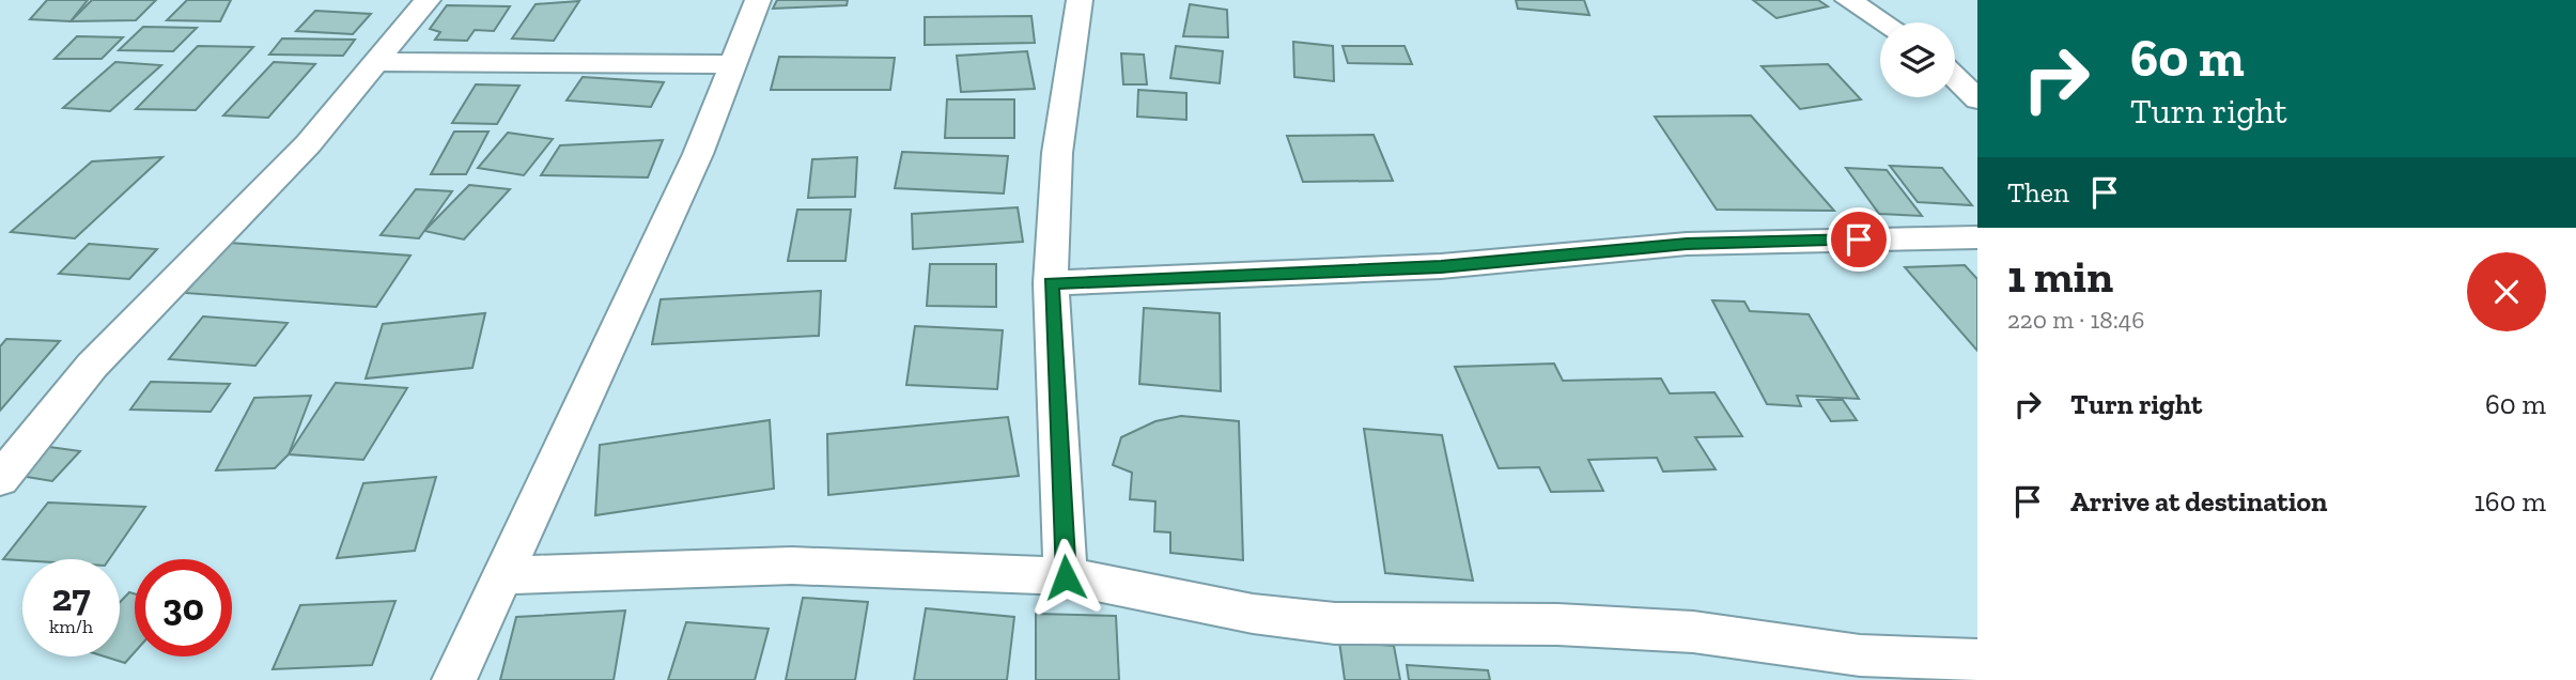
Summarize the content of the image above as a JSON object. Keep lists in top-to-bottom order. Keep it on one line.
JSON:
{"page":{"turn":["60 m","Turn right"],"then":"Then","heading":["1 min","220 m · 18:46"],"list":[{"name":"Turn right","value":"60 m"},{"name":"Arrive at destination","value":"160 m"}],"speed":"27 km/h","limit":"30"}}
